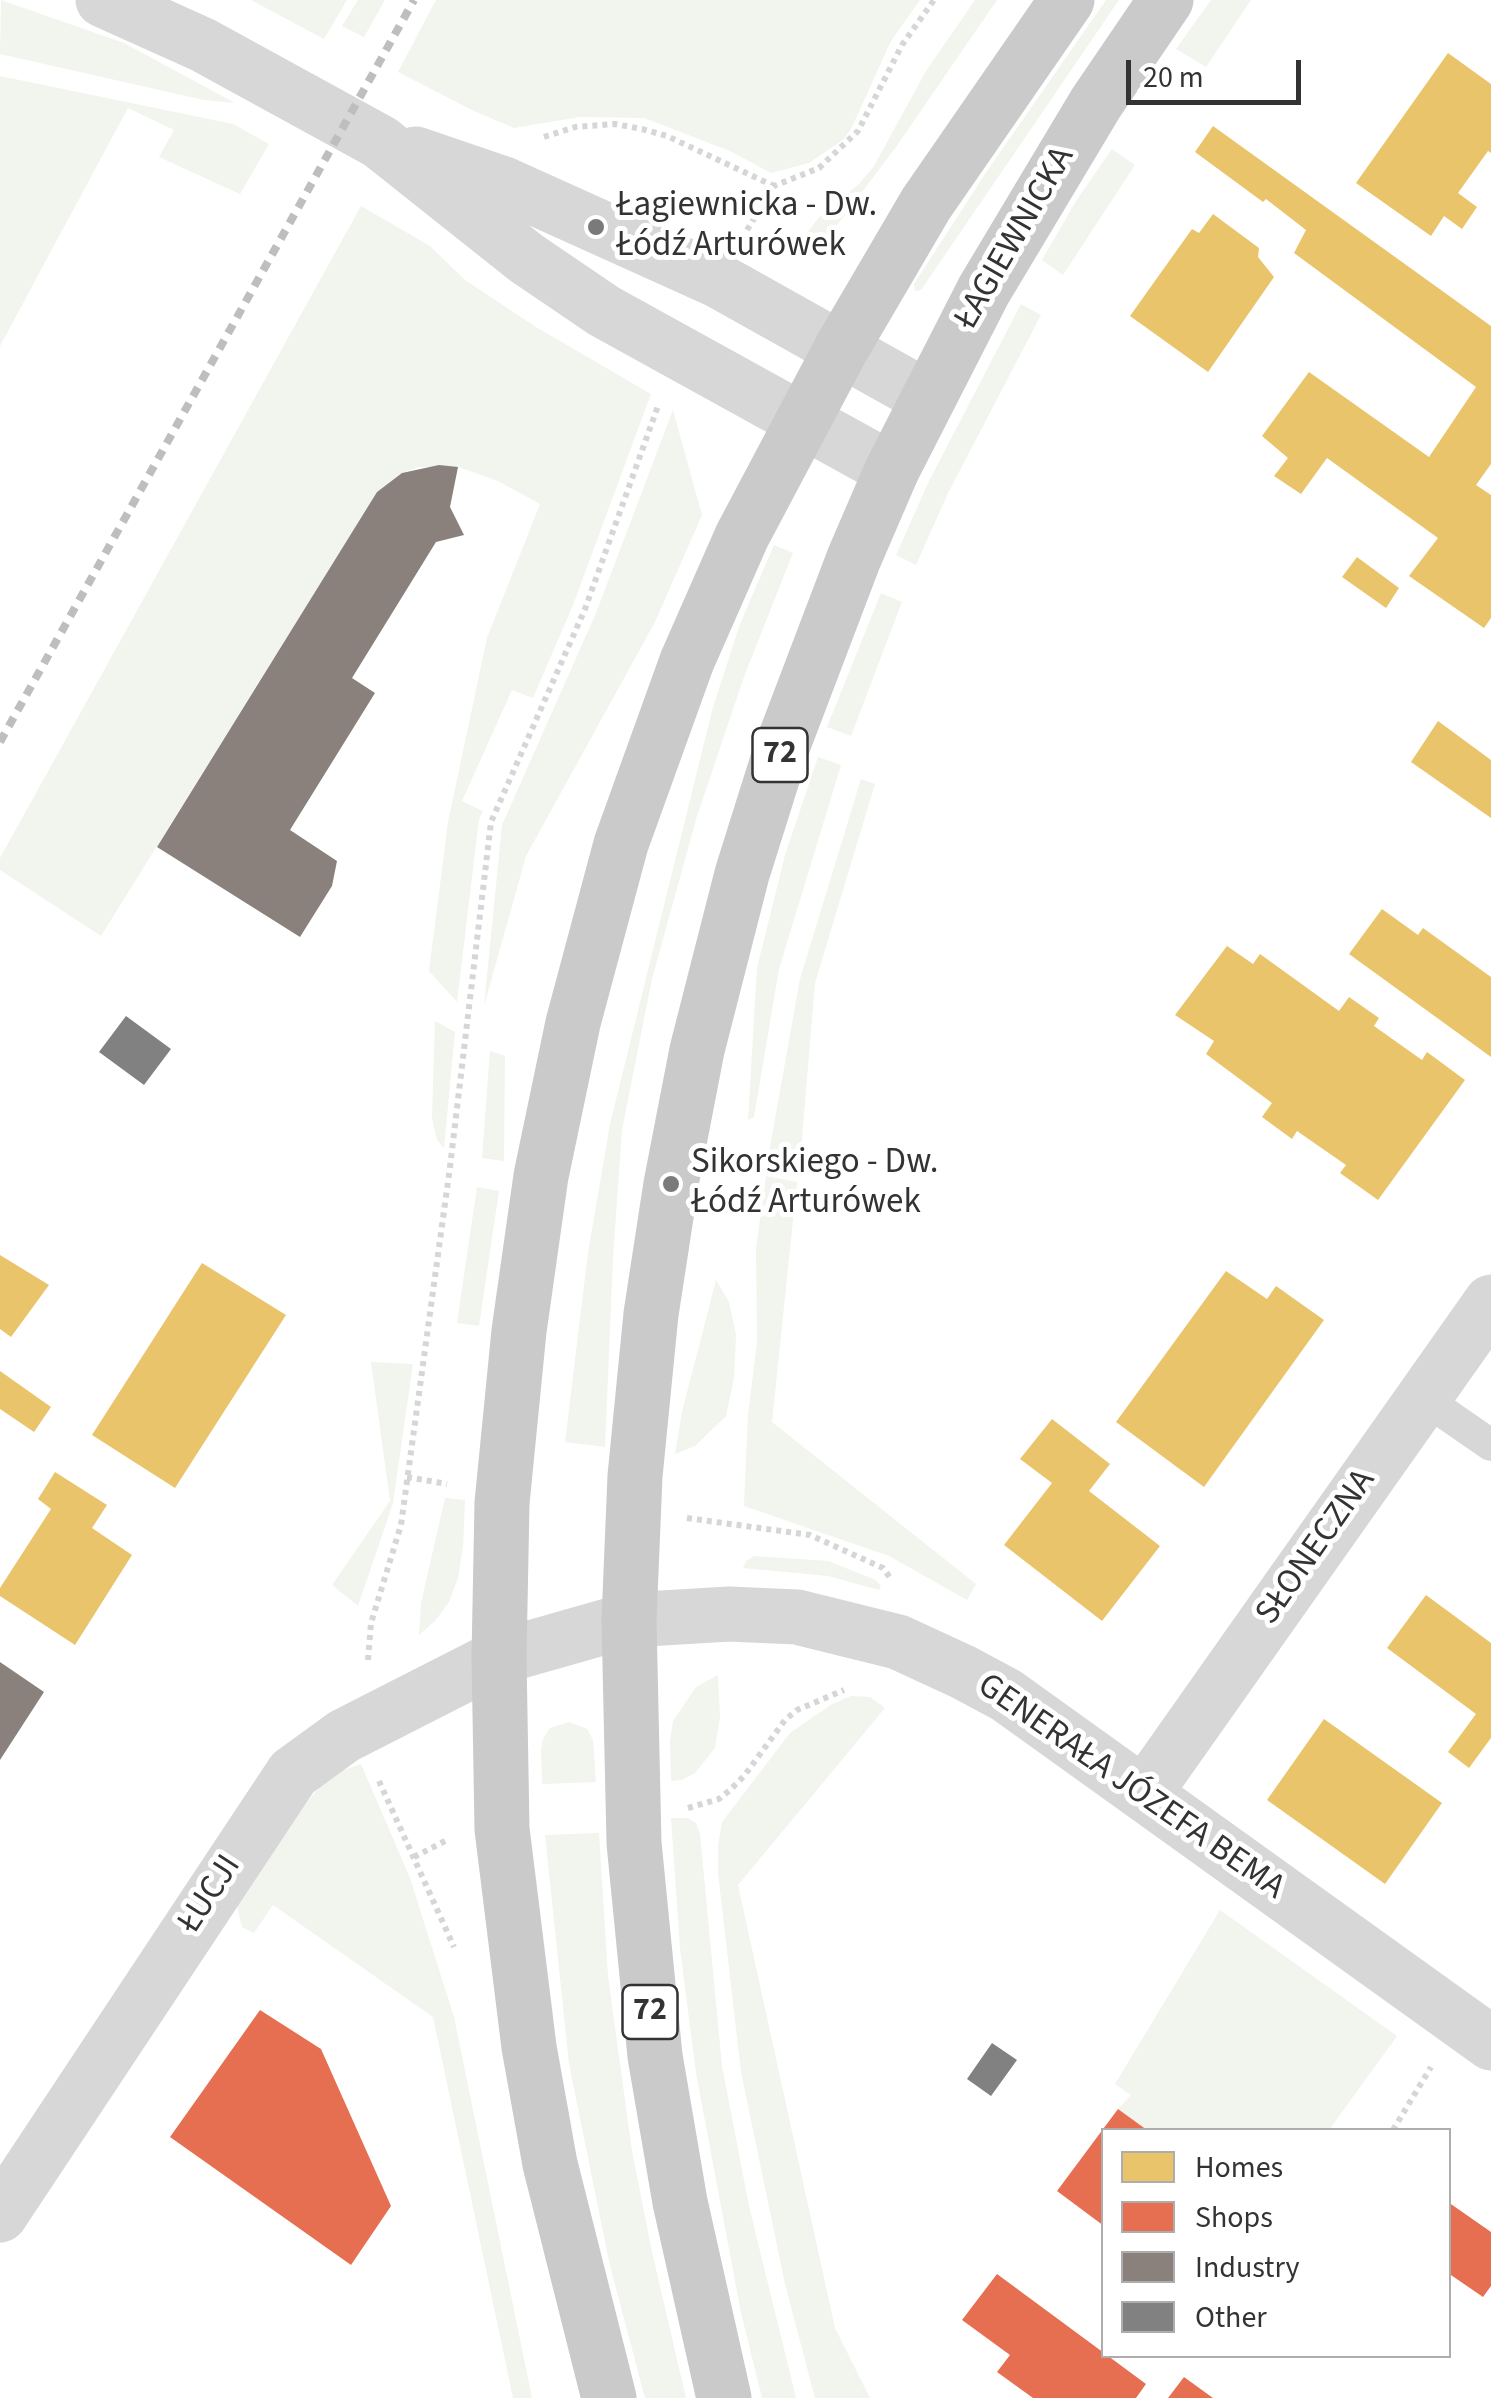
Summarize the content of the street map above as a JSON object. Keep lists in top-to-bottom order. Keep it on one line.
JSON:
{"streets":{"main road":["ŁAGIEWNICKA","72"],"street":["SŁONECZNA","GENERAŁA JÓZEFA BEMA","ŁUCJI"]},"crossings":[["ŁAGIEWNICKA","72"],["72","GENERAŁA JÓZEFA BEMA"],["SŁONECZNA","GENERAŁA JÓZEFA BEMA"],["GENERAŁA JÓZEFA BEMA","ŁUCJI"]],"places":["Łagiewnicka - Dw. Łódź Arturówek","Sikorskiego - Dw. Łódź Arturówek"],"legend":["Homes","Shops","Industry","Other"],"scale_bar":"20 m"}
